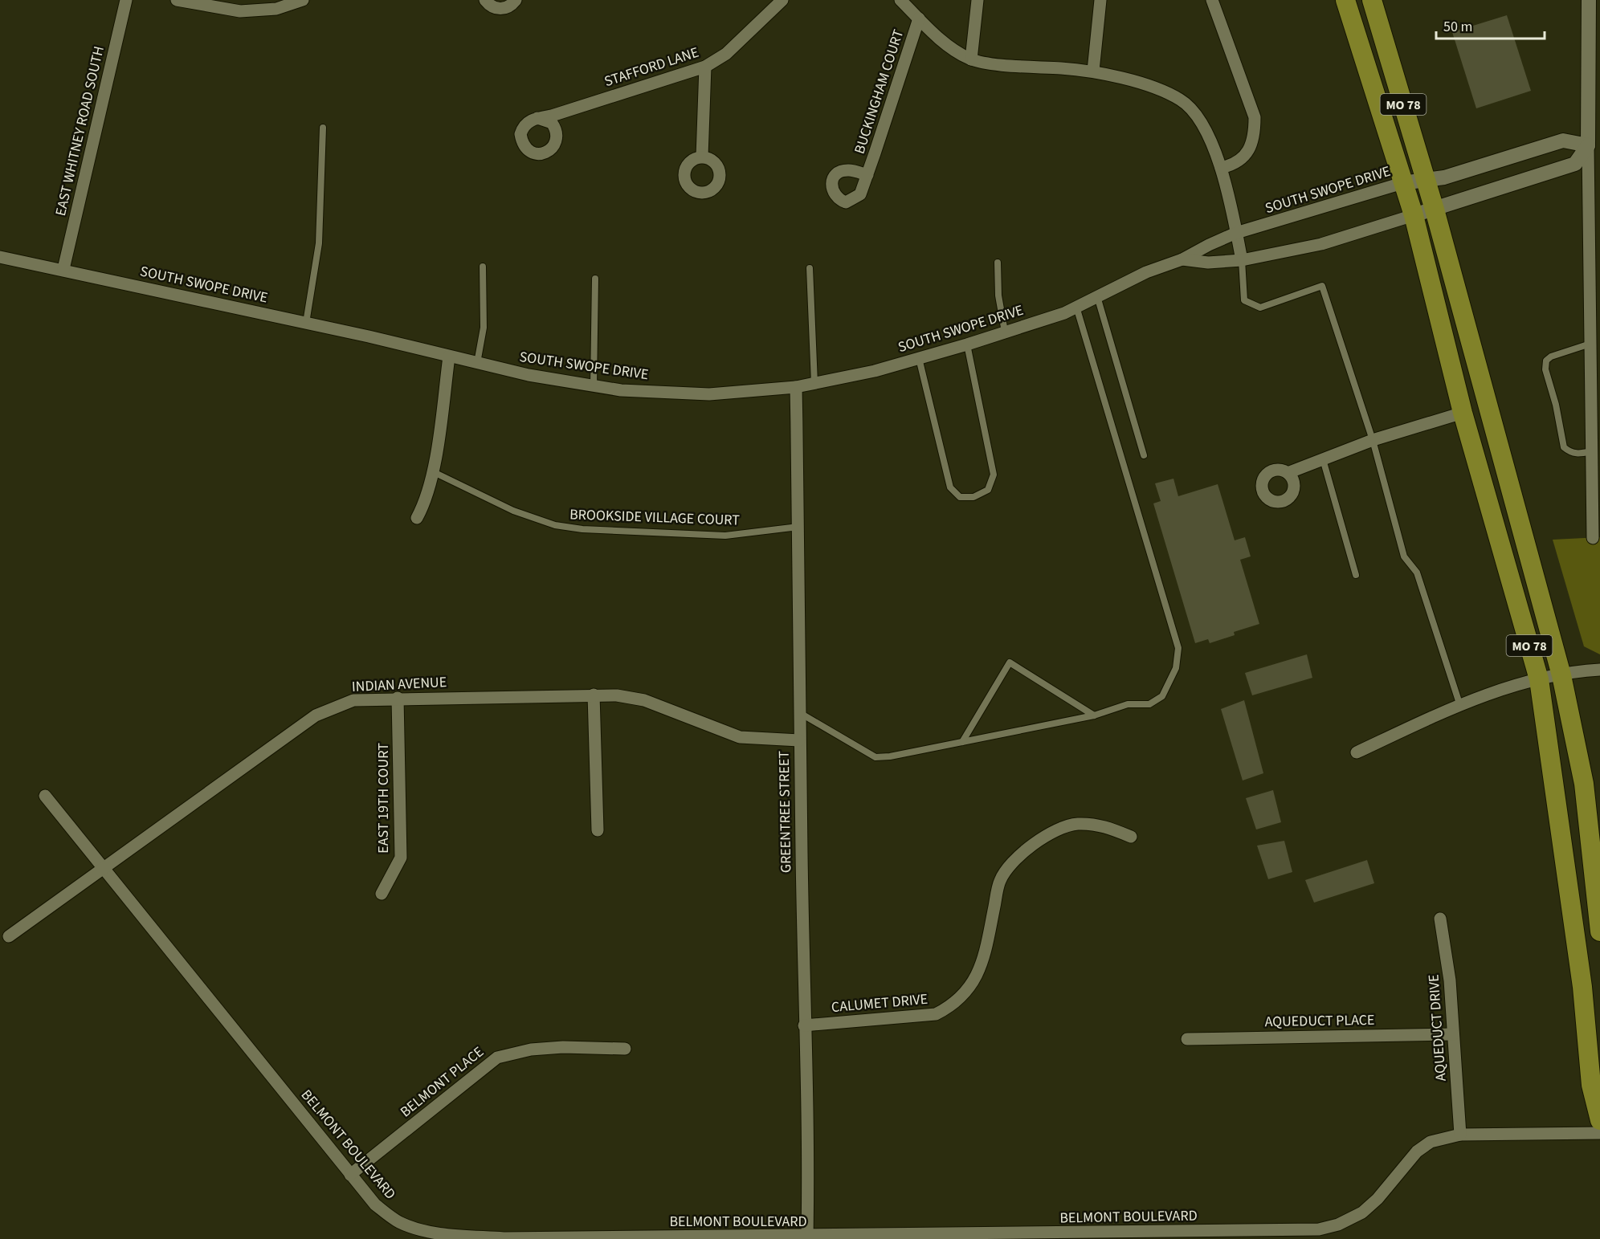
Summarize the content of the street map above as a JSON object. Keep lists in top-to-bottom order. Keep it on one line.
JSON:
{"streets":{"main road":["MO 78"],"street":["STAFFORD LANE","BUCKINGHAM COURT","EAST WHITNEY ROAD SOUTH","SOUTH SWOPE DRIVE","INDIAN AVENUE","EAST 19TH COURT","GREENTREE STREET","CALUMET DRIVE","AQUEDUCT PLACE","AQUEDUCT DRIVE","BELMONT PLACE","BELMONT BOULEVARD"],"lane":["BROOKSIDE VILLAGE COURT"]},"crossings":[["MO 78","SOUTH SWOPE DRIVE"],["EAST WHITNEY ROAD SOUTH","SOUTH SWOPE DRIVE"],["SOUTH SWOPE DRIVE","GREENTREE STREET"],["BROOKSIDE VILLAGE COURT","GREENTREE STREET"],["INDIAN AVENUE","EAST 19TH COURT"],["INDIAN AVENUE","GREENTREE STREET"],["INDIAN AVENUE","BELMONT BOULEVARD"],["GREENTREE STREET","CALUMET DRIVE"],["GREENTREE STREET","BELMONT BOULEVARD"],["AQUEDUCT PLACE","AQUEDUCT DRIVE"],["AQUEDUCT DRIVE","BELMONT BOULEVARD"],["BELMONT PLACE","BELMONT BOULEVARD"]],"scale_bar":"50 m"}
